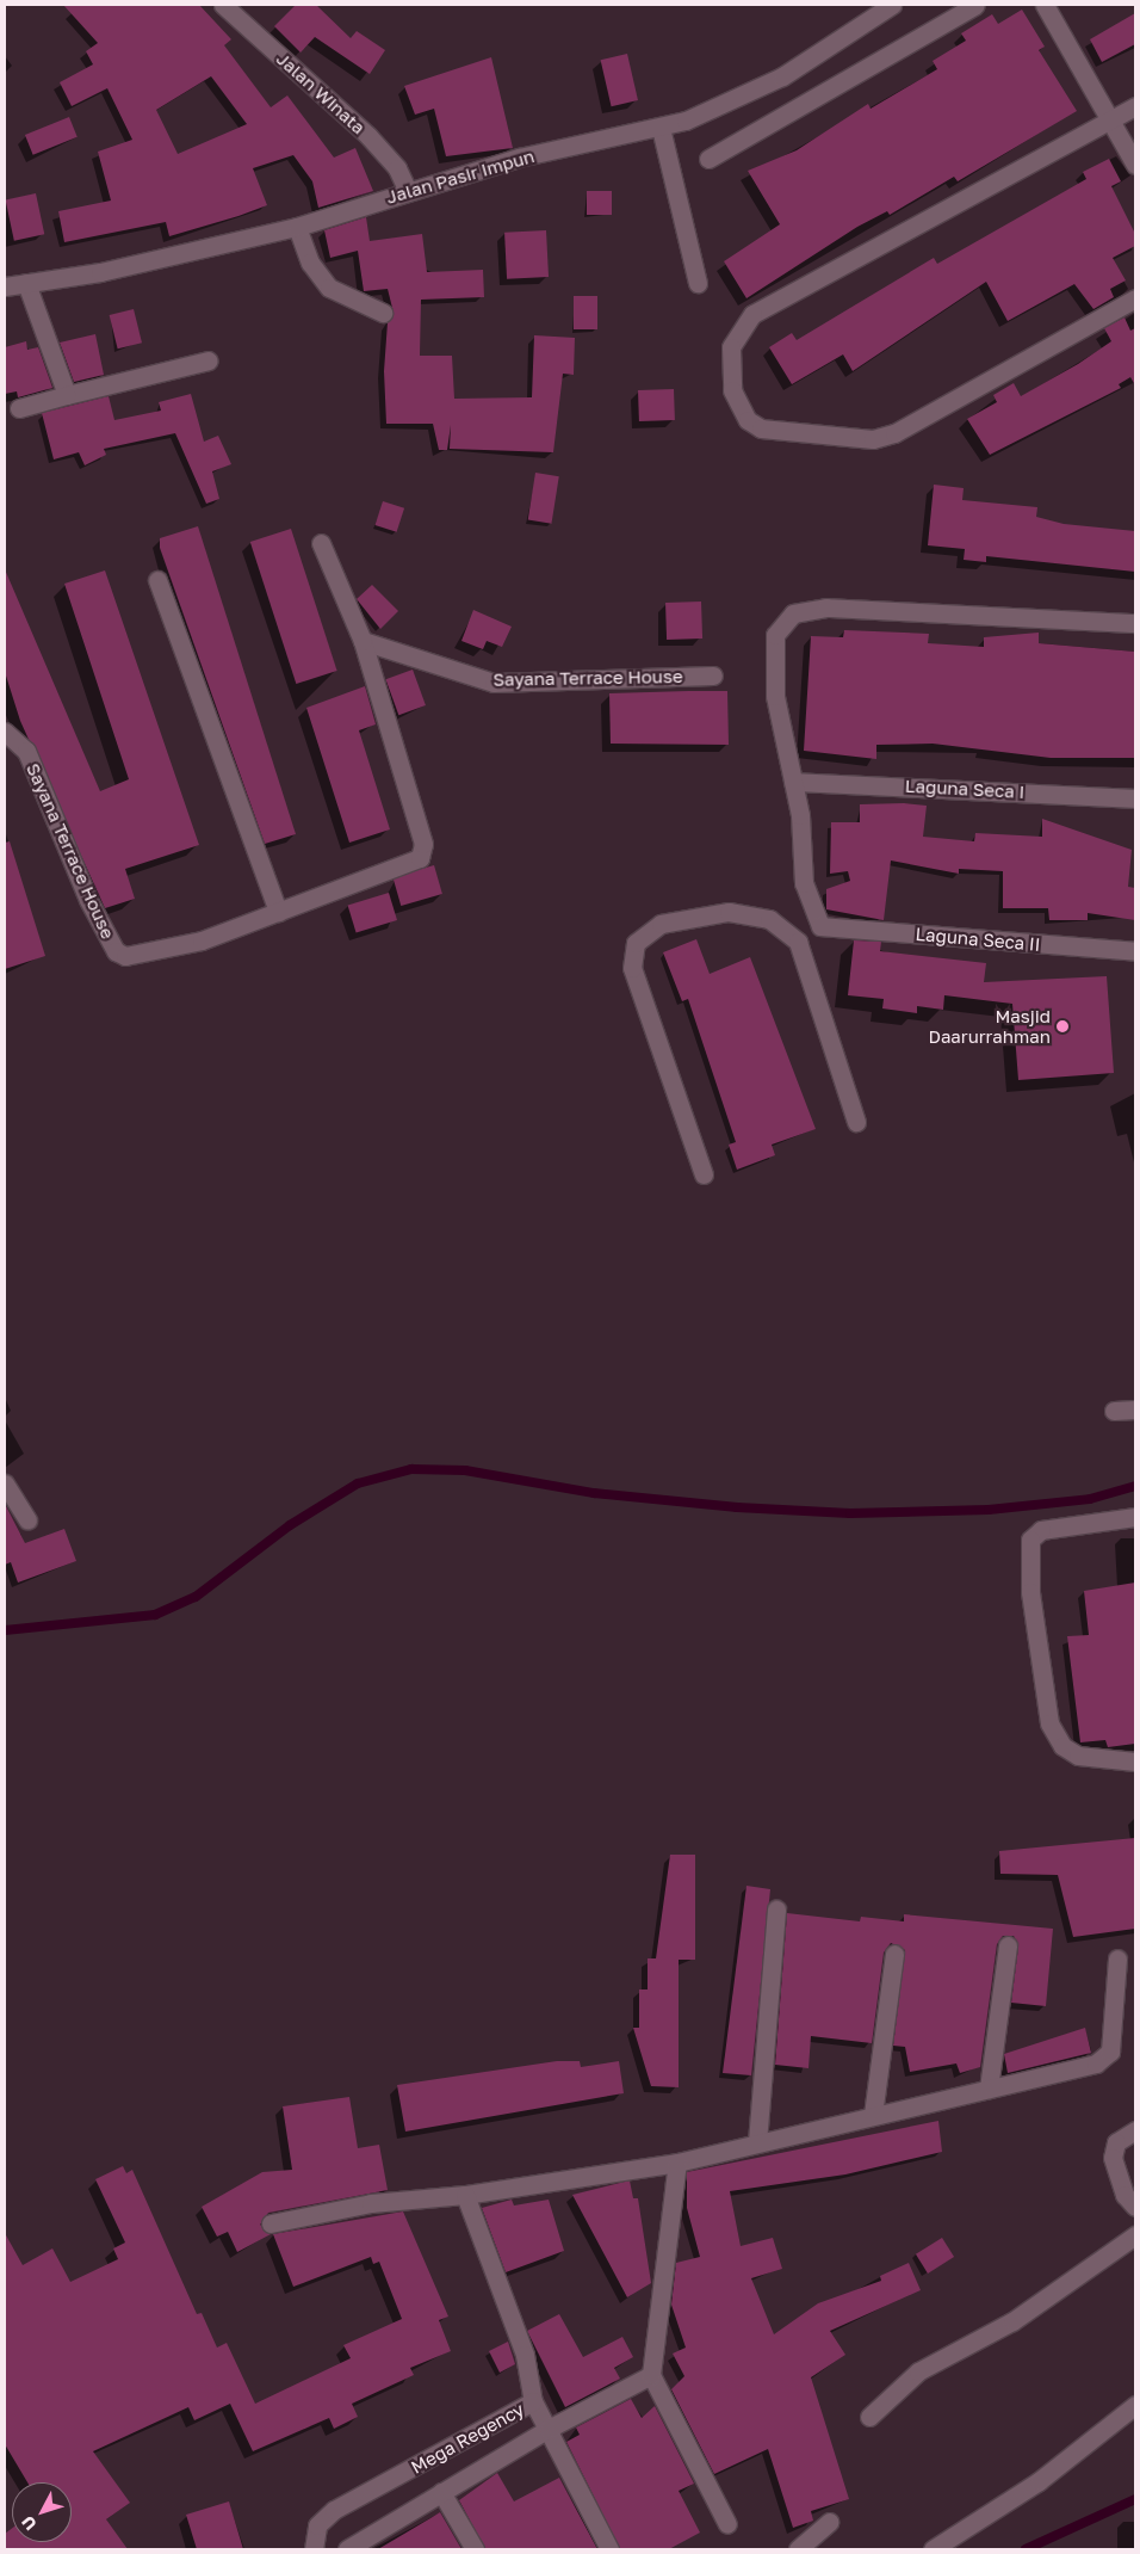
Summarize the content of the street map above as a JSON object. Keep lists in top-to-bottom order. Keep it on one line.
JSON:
{"streets":{"street":["Jalan Winata","Jalan Pasir Impun","Sayana Terrace House","Laguna Seca I","Laguna Seca II","Mega Regency"]},"crossings":[["Jalan Winata","Jalan Pasir Impun"]],"places":["Masjid Daarurrahman"],"north":"bottom left"}
